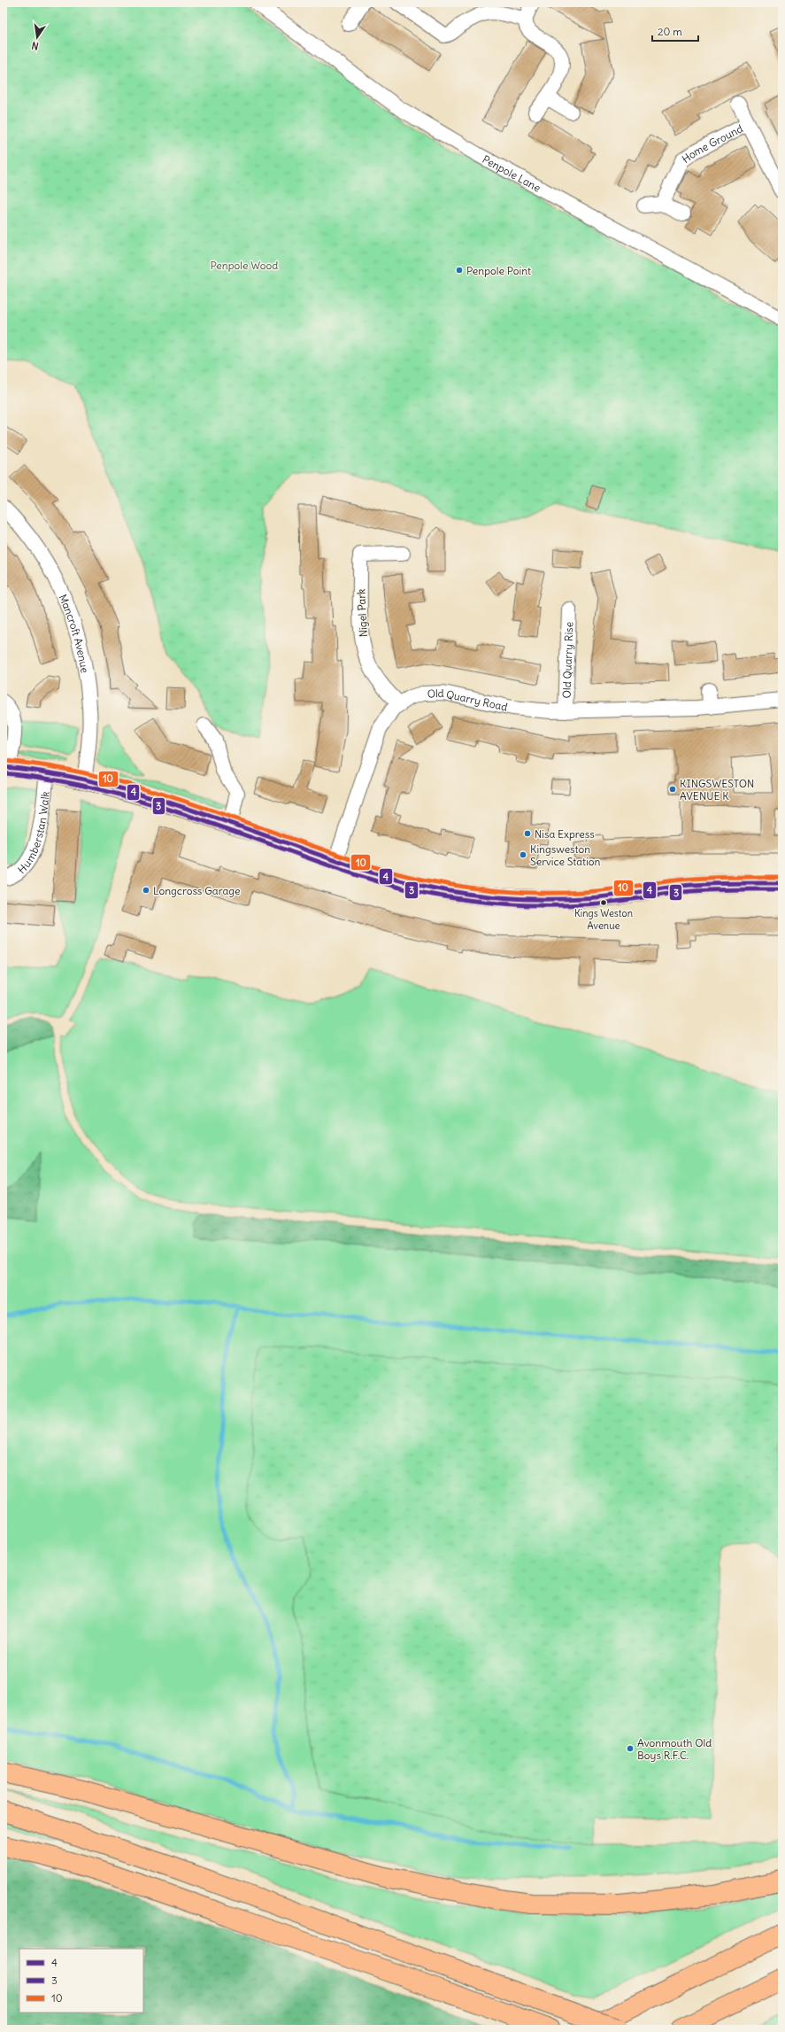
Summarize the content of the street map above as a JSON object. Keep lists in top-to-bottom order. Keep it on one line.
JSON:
{"streets":{"street":["Home Ground","Penpole Lane","Nigel Park","Mancroft Avenue","Old Quarry Rise","Old Quarry Road","Humberstan Walk"]},"crossings":[["Nigel Park","Old Quarry Road"],["Old Quarry Rise","Old Quarry Road"]],"parks":["Penpole Wood"],"places":["Penpole Point","KINGSWESTON AVENUE K","Nisa Express","Kingsweston Service Station","Longcross Garage","Kings Weston Avenue","Avonmouth Old Boys R.F.C."],"lines":["transit line 10","transit line 4","transit line 3"],"legend":["4","3","10"],"scale_bar":"20 m","north":"bottom"}
